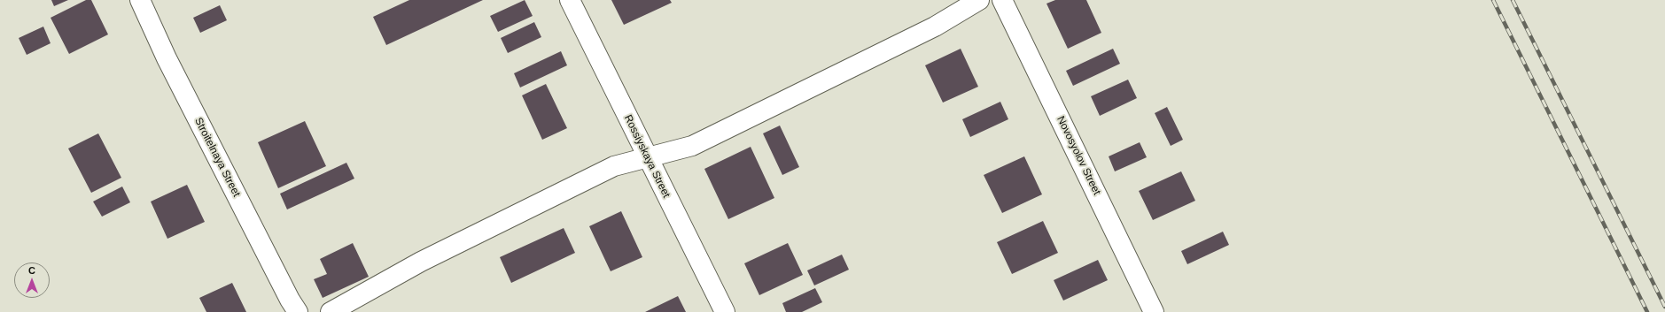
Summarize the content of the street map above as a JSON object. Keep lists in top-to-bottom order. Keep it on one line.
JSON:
{"streets":{"street":["Novosyolov Street","Rossiyskaya Street","Stroitelnaya Street"]},"north":"top"}
